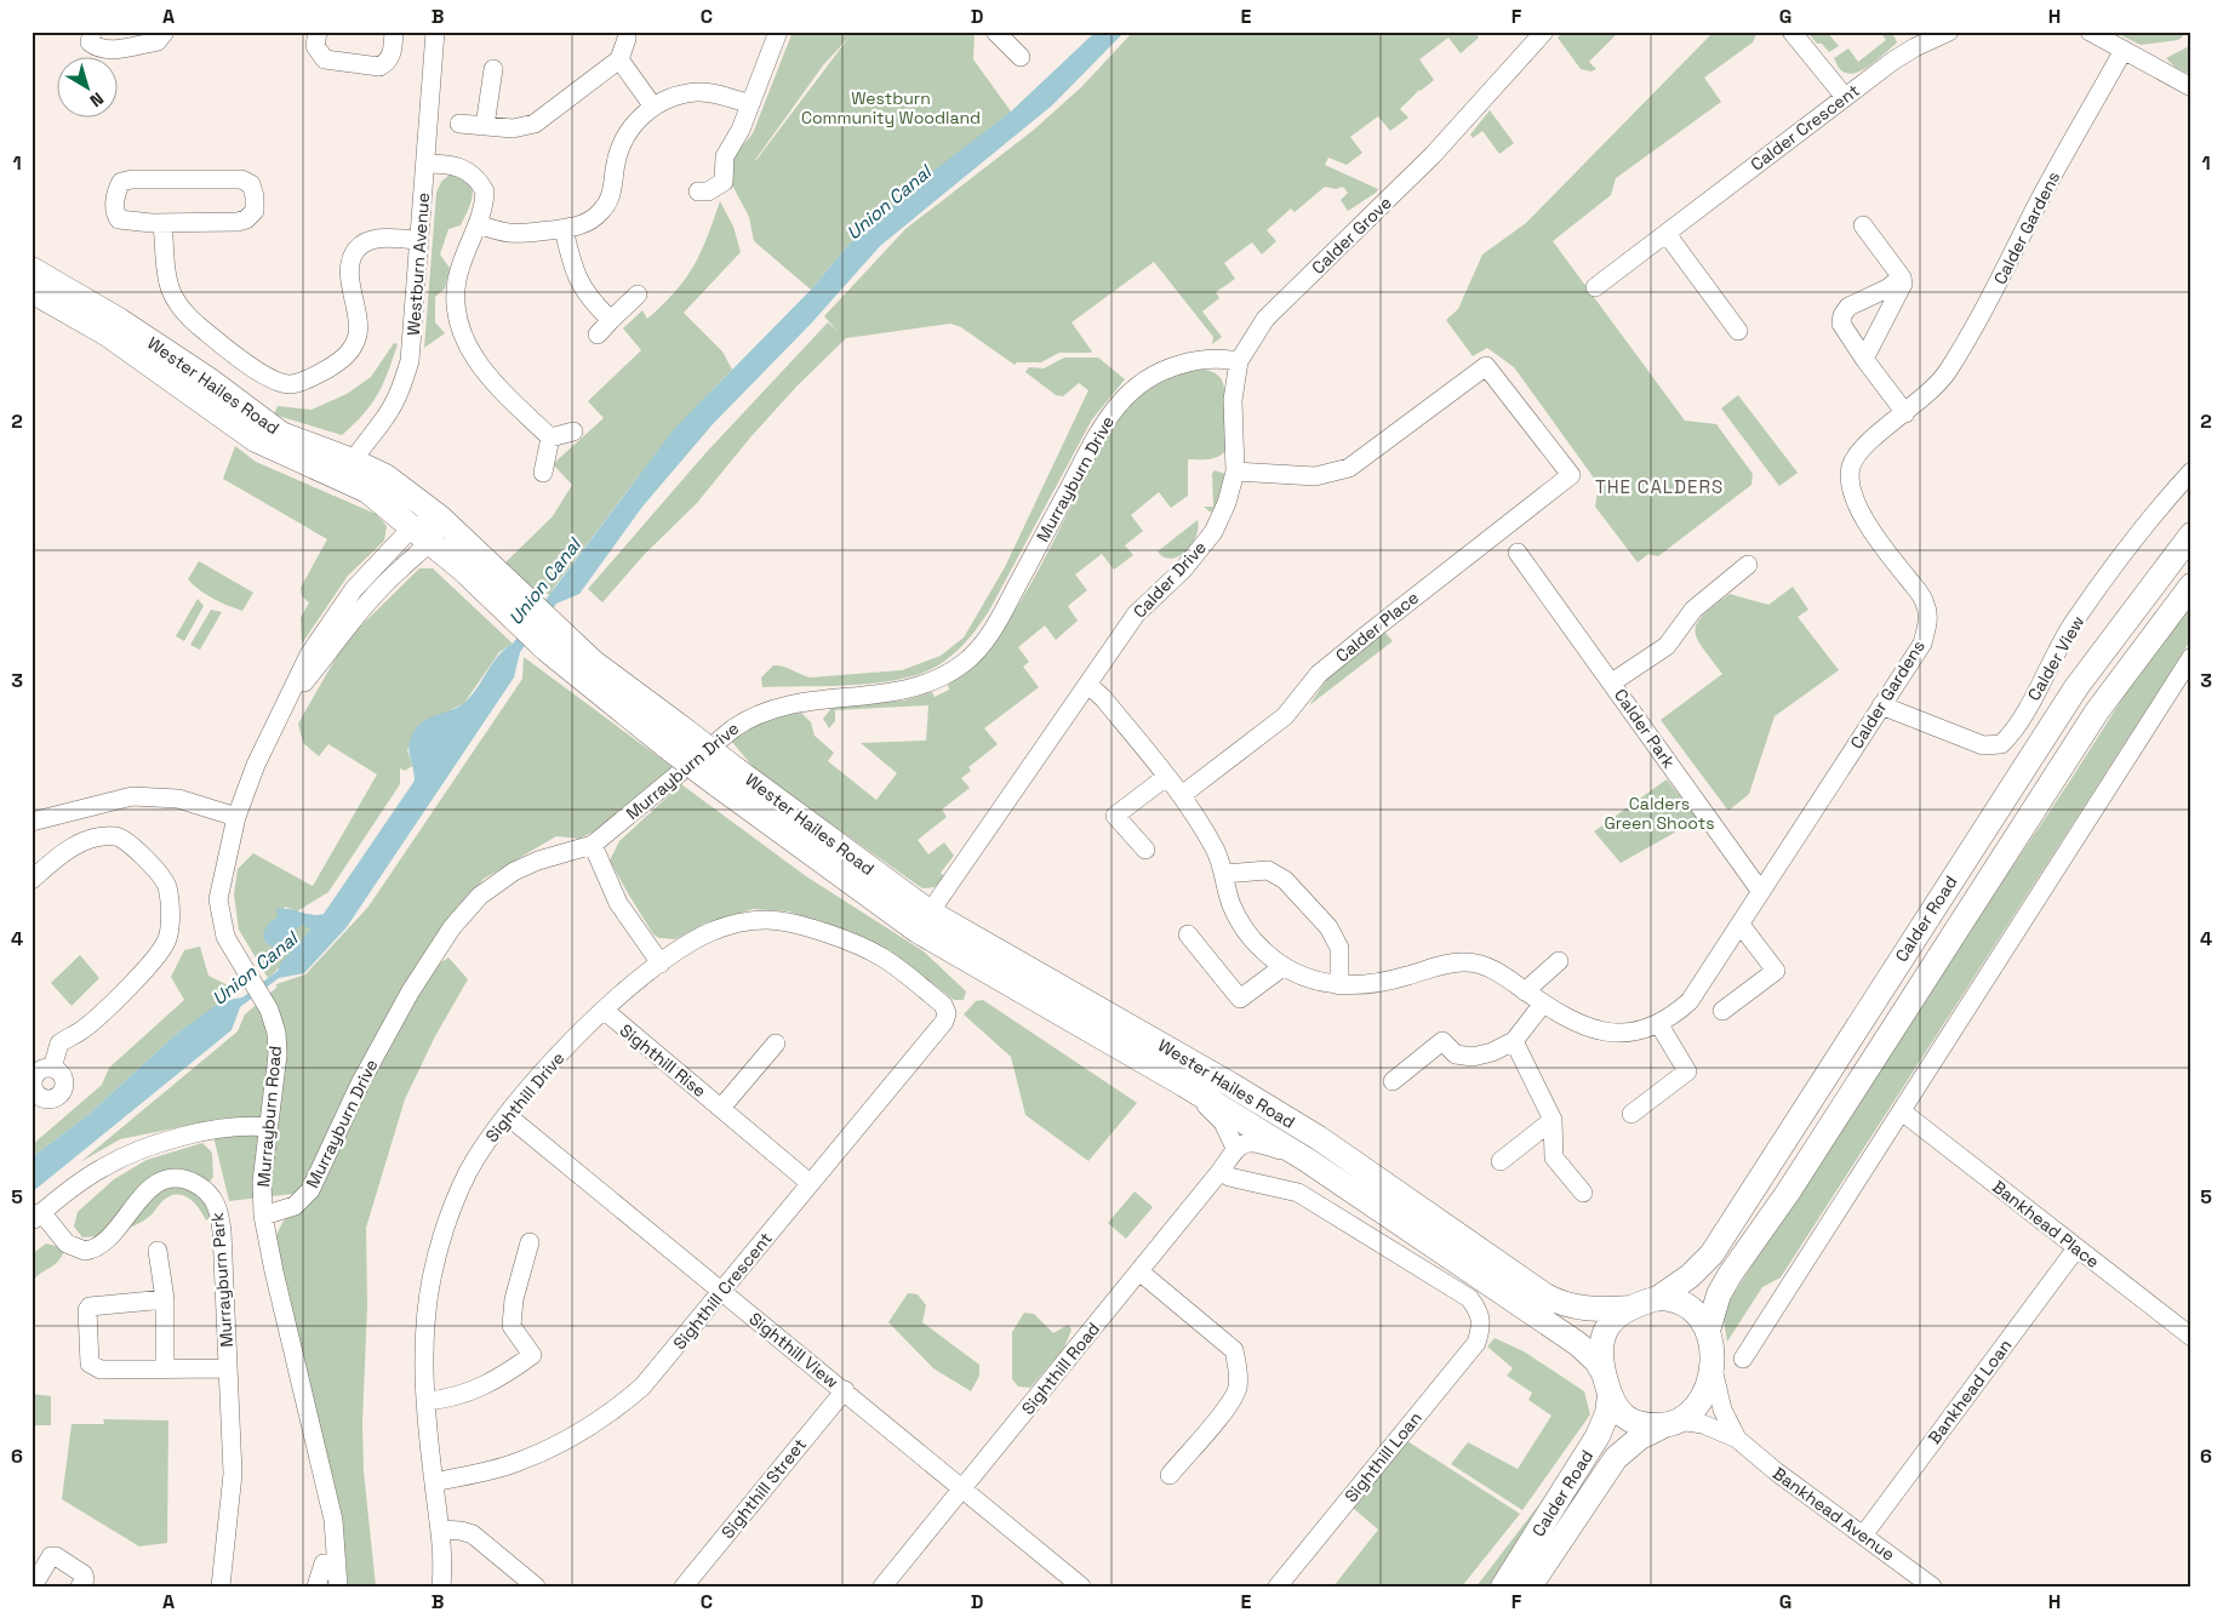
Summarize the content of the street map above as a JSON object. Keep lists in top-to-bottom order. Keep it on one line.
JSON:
{"streets":{"main road":["Wester Hailes Road","Calder Road"],"street":["Calder Crescent","Calder Gardens","Calder Grove","Westburn Avenue","Murrayburn Drive","Calder Drive","Calder Place","Calder View","Calder Park","Sighthill Rise","Sighthill Drive","Murrayburn Road","Bankhead Place","Murrayburn Park","Sighthill Crescent","Sighthill View","Sighthill Road","Bankhead Loan","Sighthill Loan","Sighthill Street","Bankhead Avenue"]},"crossings":[["Calder Gardens","Calder Drive"],["Calder Gardens","Calder Place"],["Calder Gardens","Calder View"],["Calder Gardens","Calder Park"],["Calder Grove","Murrayburn Drive"],["Calder Grove","Calder Drive"],["Calder Grove","Calder Place"],["Westburn Avenue","Wester Hailes Road"],["Wester Hailes Road","Calder Drive"],["Wester Hailes Road","Calder Road"],["Wester Hailes Road","Murrayburn Road"],["Wester Hailes Road","Bankhead Avenue"],["Murrayburn Drive","Murrayburn Road"],["Calder Drive","Calder Place"],["Calder Road","Bankhead Avenue"],["Sighthill Rise","Sighthill Drive"],["Sighthill Rise","Sighthill Crescent"],["Sighthill Drive","Sighthill Crescent"],["Sighthill Drive","Sighthill View"],["Bankhead Place","Bankhead Loan"],["Sighthill Crescent","Sighthill View"],["Sighthill View","Sighthill Road"],["Sighthill View","Sighthill Street"],["Sighthill Road","Sighthill Loan"],["Bankhead Loan","Bankhead Avenue"]],"districts":["THE CALDERS"],"water":["Union Canal"],"parks":["Westburn Community Woodland","Calders Green Shoots"],"north":"bottom right","grid":{"columns":["A","B","C","D","E","F","G","H"],"rows":["1","2","3","4","5","6"]}}
